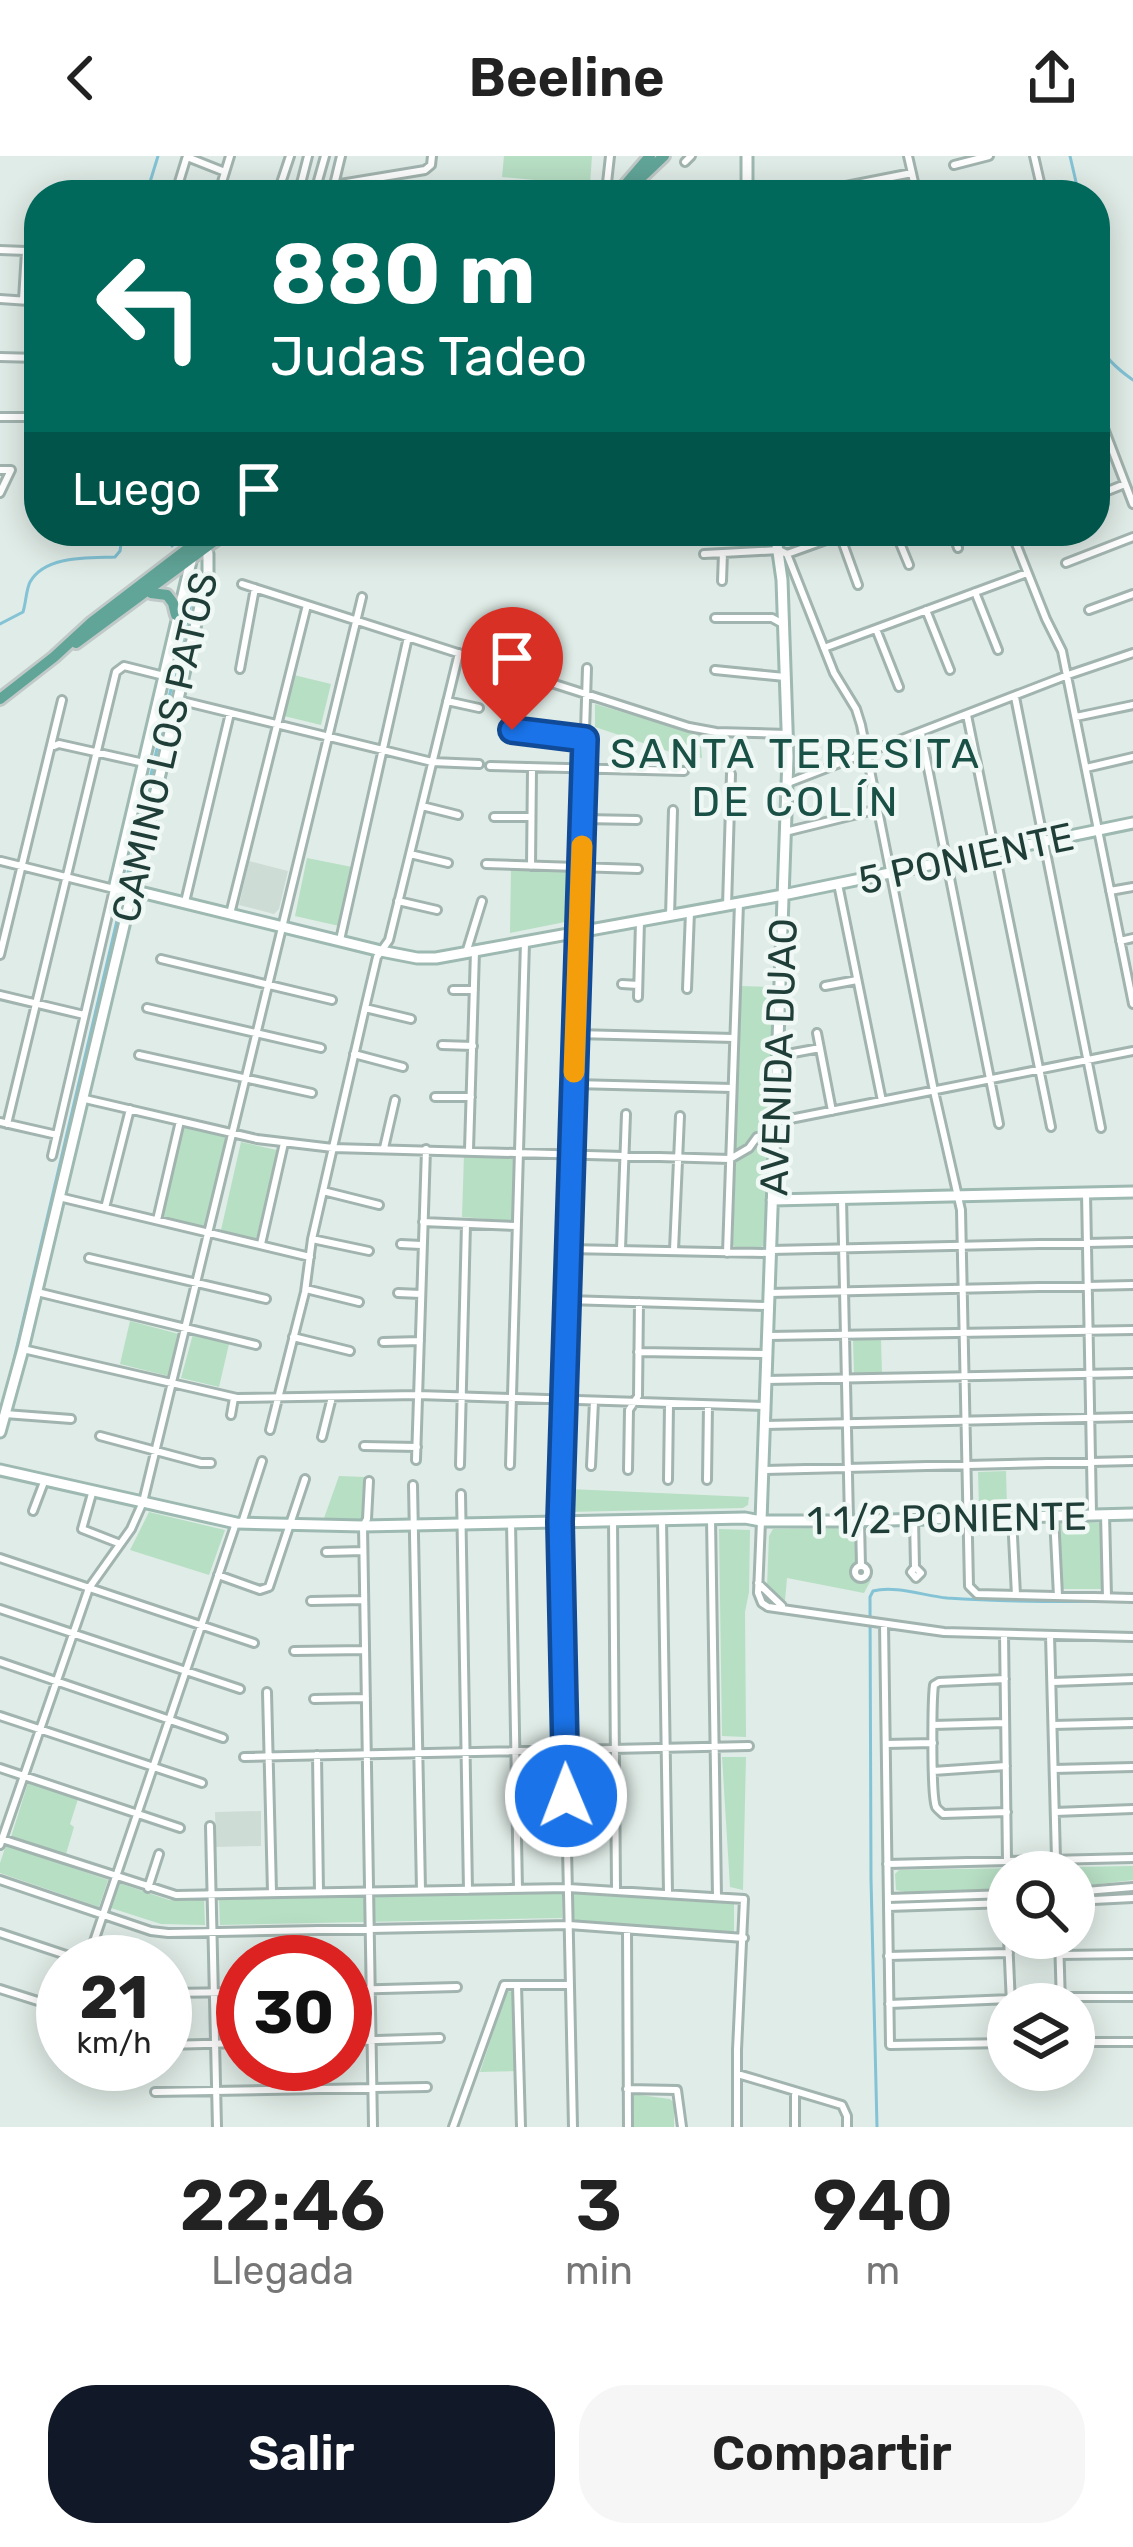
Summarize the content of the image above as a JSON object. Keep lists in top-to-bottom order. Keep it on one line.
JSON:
{"streets":{"street":["CAMINO LOS PATOS","5 PONIENTE","AVENIDA DUAO","1 1/2 PONIENTE"]},"crossings":[["CAMINO LOS PATOS","5 PONIENTE"],["5 PONIENTE","AVENIDA DUAO"],["AVENIDA DUAO","1 1/2 PONIENTE"]],"districts":["SANTA TERESITA DE COLÍN"],"page":{"header":"Beeline","turn":["880 m","Judas Tadeo"],"then":"Luego","speed":"21 km/h","limit":"30","eta":["22:46","Llegada","3","min","940","m"],"buttons":["Salir","Compartir"]}}
